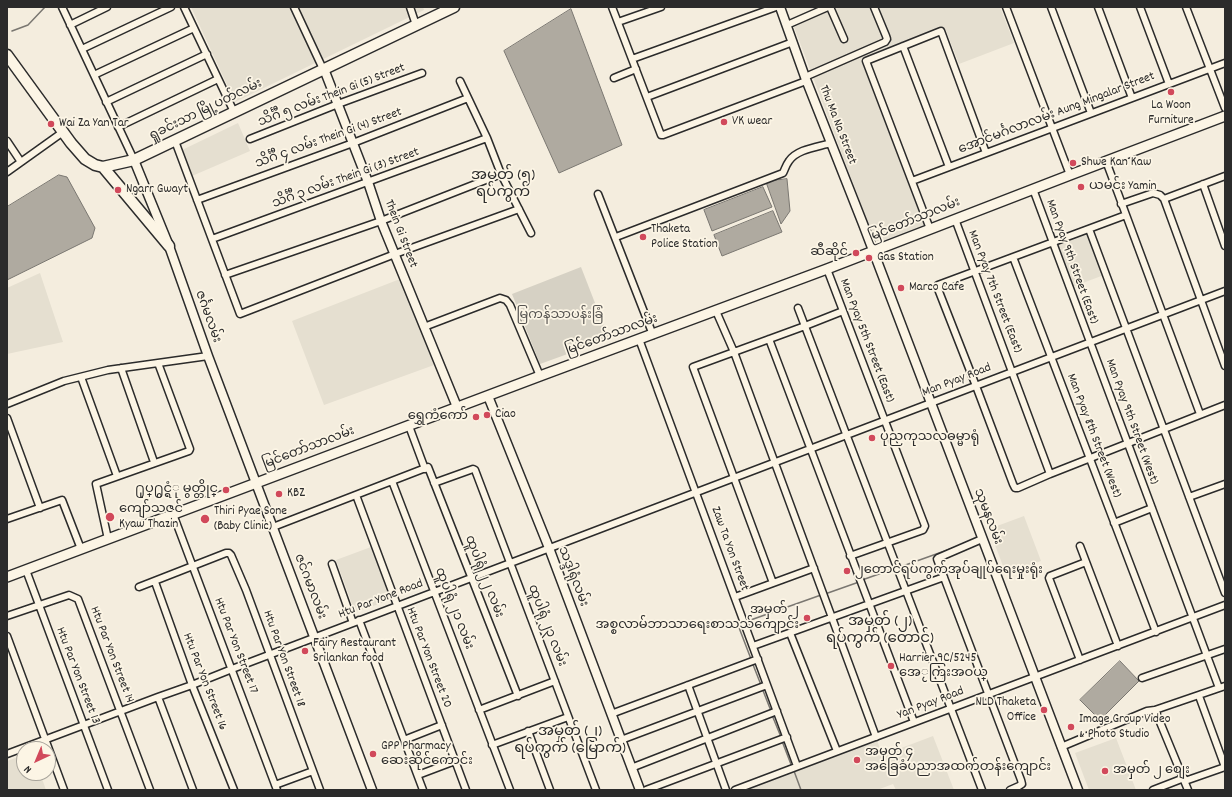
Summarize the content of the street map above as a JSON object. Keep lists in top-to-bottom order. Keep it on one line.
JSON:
{"streets":{"main road":["ရှုခင်းသာ မြို့ပတ်လမ်း","မြင်တော်သာလမ်း"],"street":["သိင်္ဂီ ၅ လမ်း Thein Gi (5) Street","အောင်မင်္ဂလာလမ်း Aung Mingalar Street","Thu Ma Na Street","သိင်္ဂီ ၄ လမ်း Thein Gi (4) Street","သိင်္ဂီ ၃ လမ်း Thein Gi (3) Street","Thein Gi Street","Man Pyay 9th Street (East)","Man Pyay 7th Street (East)","ဇင်္ဂမလမ်း","Man Pyay 5th Street (East)","Man Pyay Road","Man Pyay 9th Street (West)","Man Pyay 8th Street (West)","သုမနလမ်း","Zaw Ta Yon Street","ထူပါရုံ ၂၂ လမ်း","သဒ္ဒါရုံလမ်း","ဇင်ဂမာလမ်း","Htu Par Yone Road","ထူပါရုံ ၂၁ လမ်း","ထူပါရုံ ၂၃ လမ်း","Htu Par Yon Street 17","Htu Par Yon Street 14","Htu Par Yon Street 20","Htu Par Yon Street 18","Htu Par Yon Street 13","Htu Par Yon Street 16","Yan Pyay Road"]},"crossings":[["သိင်္ဂီ ၅ လမ်း Thein Gi (5) Street","Thein Gi Street"],["ရှုခင်းသာ မြို့ပတ်လမ်း","Thein Gi Street"],["ရှုခင်းသာ မြို့ပတ်လမ်း","ဇင်္ဂမလမ်း"],["Thu Ma Na Street","မြင်တော်သာလမ်း"],["Thu Ma Na Street","သုမနလမ်း"],["သိင်္ဂီ ၄ လမ်း Thein Gi (4) Street","Thein Gi Street"],["သိင်္ဂီ ၃ လမ်း Thein Gi (3) Street","Thein Gi Street"],["မြင်တော်သာလမ်း","Thein Gi Street"],["မြင်တော်သာလမ်း","Man Pyay 9th Street (East)"],["မြင်တော်သာလမ်း","Man Pyay 7th Street (East)"],["မြင်တော်သာလမ်း","ဇင်္ဂမလမ်း"],["မြင်တော်သာလမ်း","Man Pyay 5th Street (East)"],["မြင်တော်သာလမ်း","သုမနလမ်း"],["မြင်တော်သာလမ်း","Zaw Ta Yon Street"],["မြင်တော်သာလမ်း","ထူပါရုံ ၂၂ လမ်း"],["မြင်တော်သာလမ်း","သဒ္ဒါရုံလမ်း"],["မြင်တော်သာလမ်း","ဇင်ဂမာလမ်း"],["မြင်တော်သာလမ်း","Htu Par Yon Street 17"],["မြင်တော်သာလမ်း","Htu Par Yon Street 13"],["Man Pyay 9th Street (East)","Man Pyay Road"],["Man Pyay 9th Street (East)","Man Pyay 9th Street (West)"],["Man Pyay 7th Street (East)","Man Pyay Road"],["ဇင်္ဂမလမ်း","ဇင်ဂမာလမ်း"],["Man Pyay 5th Street (East)","Man Pyay Road"],["Man Pyay Road","Man Pyay 9th Street (West)"],["Man Pyay Road","Man Pyay 8th Street (West)"],["Man Pyay Road","သုမနလမ်း"],["Man Pyay Road","Zaw Ta Yon Street"],["Man Pyay Road","Htu Par Yone Road"],["Man Pyay 9th Street (West)","Yan Pyay Road"],["Man Pyay 8th Street (West)","Yan Pyay Road"],["သုမနလမ်း","Yan Pyay Road"],["Zaw Ta Yon Street","Htu Par Yone Road"],["Zaw Ta Yon Street","Yan Pyay Road"],["ထူပါရုံ ၂၂ လမ်း","Htu Par Yone Road"],["ထူပါရုံ ၂၂ လမ်း","ထူပါရုံ ၂၃ လမ်း"],["သဒ္ဒါရုံလမ်း","Htu Par Yone Road"],["ဇင်ဂမာလမ်း","Htu Par Yone Road"],["Htu Par Yone Road","ထူပါရုံ ၂၁ လမ်း"],["Htu Par Yone Road","ထူပါရုံ ၂၃ လမ်း"],["Htu Par Yone Road","Htu Par Yon Street 17"],["Htu Par Yone Road","Htu Par Yon Street 14"],["Htu Par Yone Road","Htu Par Yon Street 20"],["Htu Par Yone Road","Htu Par Yon Street 18"],["Htu Par Yone Road","Htu Par Yon Street 13"],["Htu Par Yone Road","Htu Par Yon Street 16"],["Htu Par Yon Street 17","Htu Par Yon Street 18"],["Htu Par Yon Street 14","Htu Par Yon Street 13"]],"districts":["အမှတ် (၅) ရပ်ကွက်","အမှတ် (၂) ရပ်ကွက် (တောင်)","အမှတ် (၂) ရပ်ကွက် (မြောက်)"],"parks":["မြကန်သာပန်းခြံ"],"places":["La Woon Furniture","VK wear","Wai Za Yan Tar","Shwe Kan Kaw","ယမင်း Yamin","Ngarr Gwayt","Thaketa Police Station","ဆီဆိုင်","Gas Station","Marco Cafe","Ciao","ရွှေကံကော်","ပုညကုသလဓမ္မာရုံ","႐ုပ္႐ွင္ရံု မွတ္တိုင္","KBZ","ကျော်သဇင် Kyaw Thazin","Thiri Pyae Sone (Baby Clinic)","၂တောင်ရပ်ကွက်အုပ်ချုပ်ရေးမှုးရုံး","အမှတ် ၂ အစ္စလာမ်ဘာသာရေးစာသသ်ကျောင်း","Fairy Restaurant Srilankan food","Harrier 9C/5245 အေႂကြးအဝယ္","NLD Thaketa Office","Image Group Video & Photo Studio","GPP Pharmacy ဆေးဆိုင်ကောင်း","အမှတ် ၄ အခြေခံပညာအထက်တန်းကျောင်း","အမှတ် ၂ စျေး"],"north":"bottom left"}
